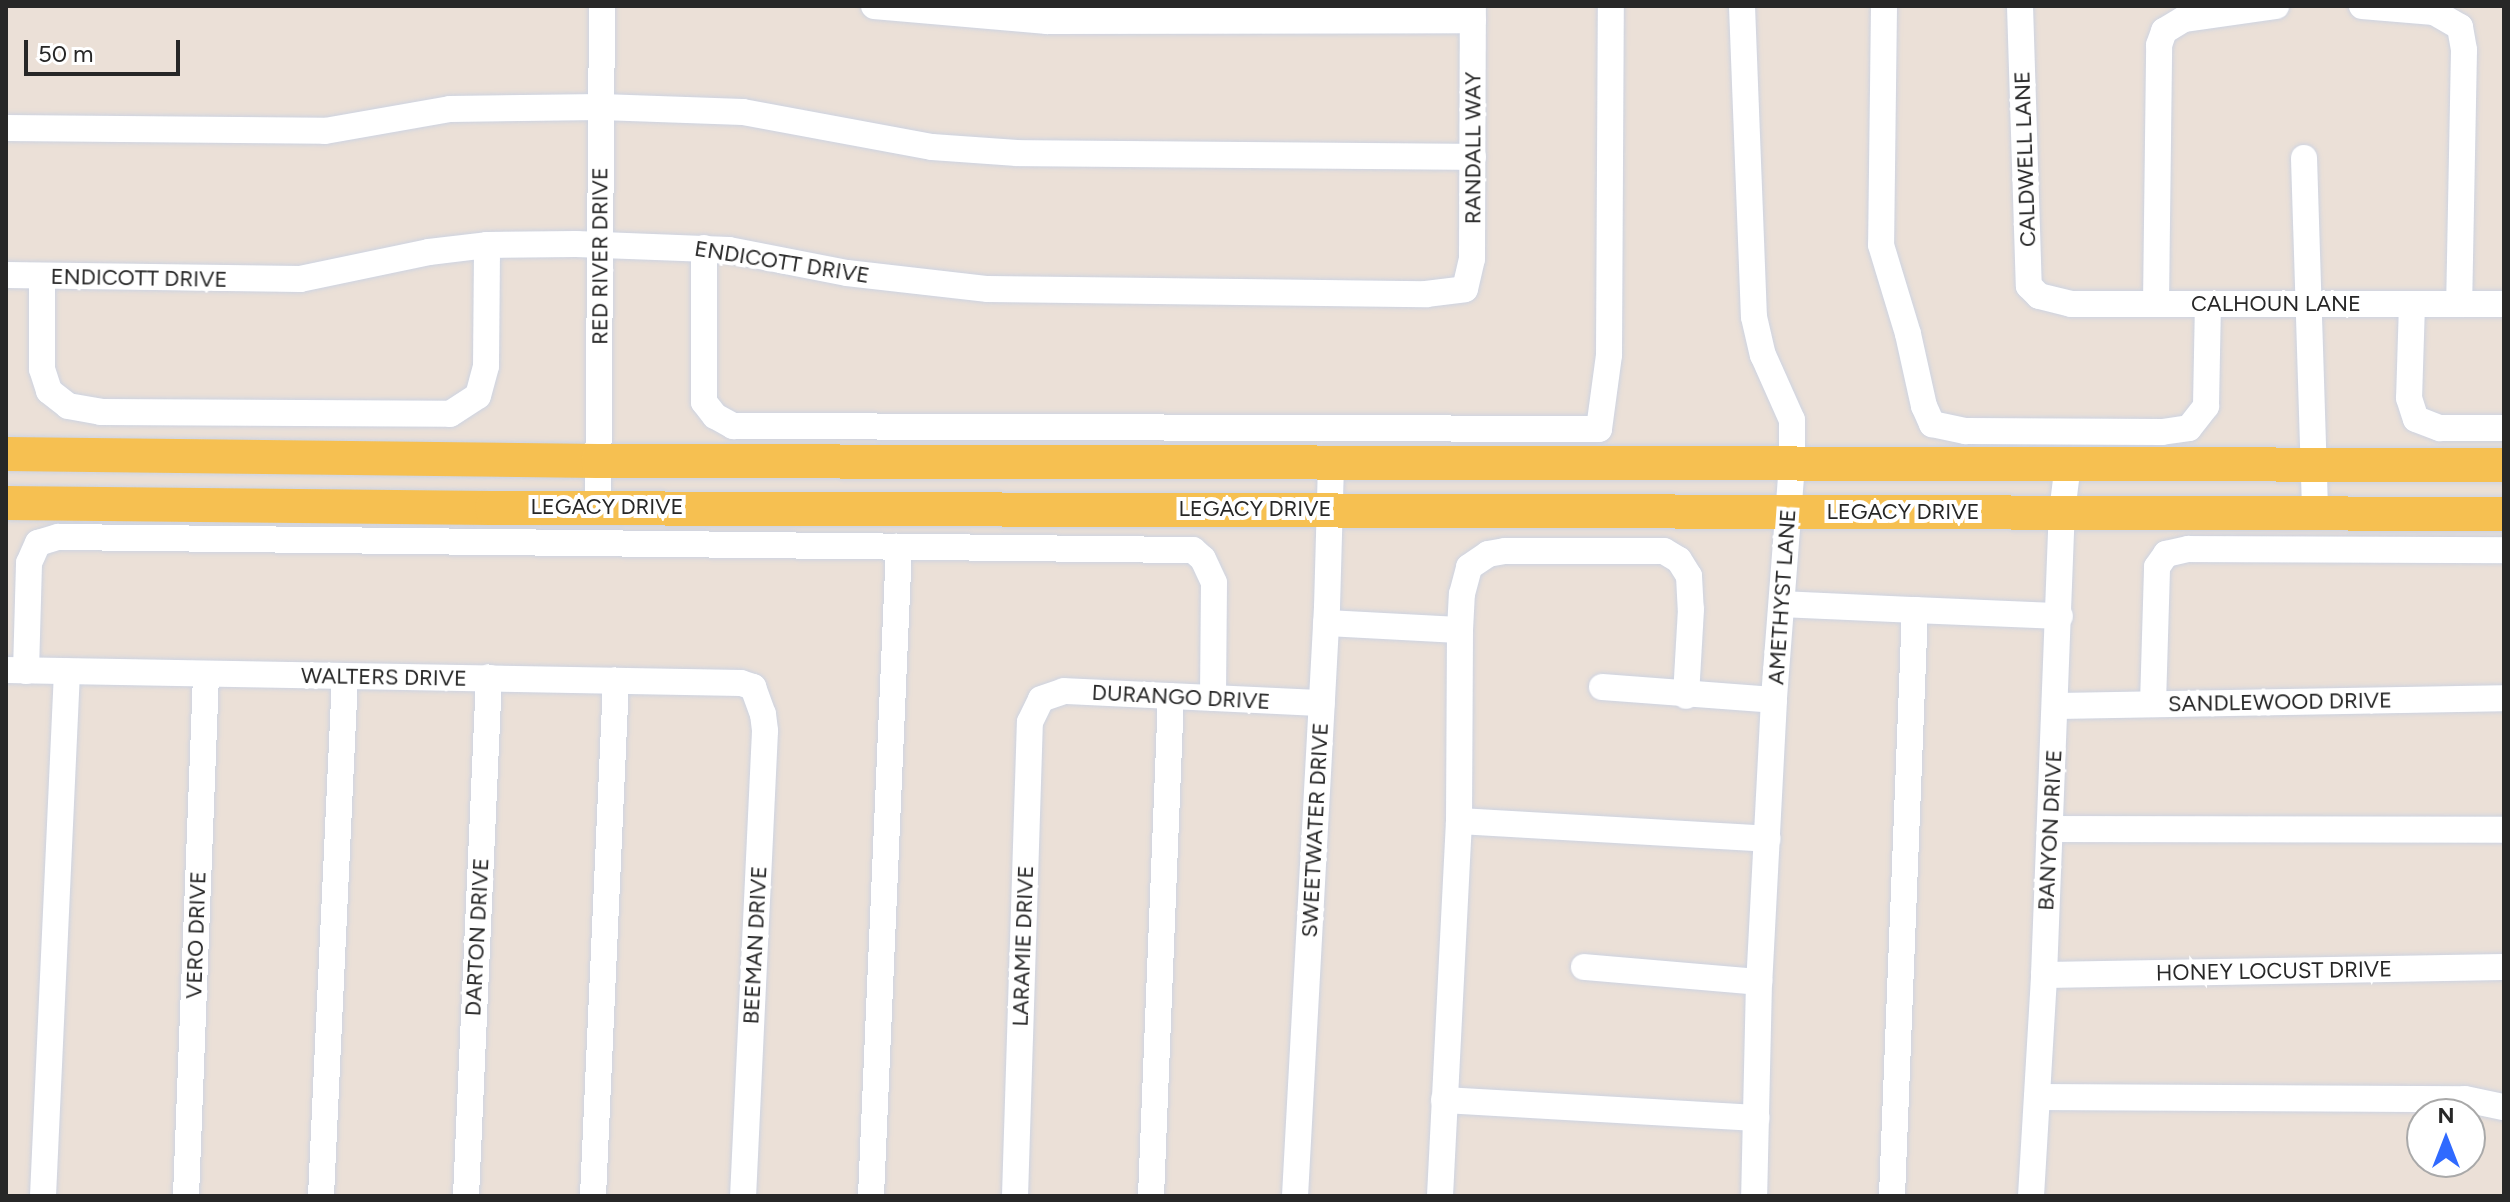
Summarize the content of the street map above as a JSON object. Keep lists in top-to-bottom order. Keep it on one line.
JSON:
{"streets":{"main road":["LEGACY DRIVE"],"street":["RANDALL WAY","CALDWELL LANE","RED RIVER DRIVE","ENDICOTT DRIVE","CALHOUN LANE","AMETHYST LANE","WALTERS DRIVE","DURANGO DRIVE","SANDLEWOOD DRIVE","SWEETWATER DRIVE","BANYON DRIVE","VERO DRIVE","DARTON DRIVE","BEEMAN DRIVE","LARAMIE DRIVE","HONEY LOCUST DRIVE"]},"crossings":[["RANDALL WAY","ENDICOTT DRIVE"],["CALDWELL LANE","CALHOUN LANE"],["RED RIVER DRIVE","ENDICOTT DRIVE"],["RED RIVER DRIVE","LEGACY DRIVE"],["LEGACY DRIVE","AMETHYST LANE"],["LEGACY DRIVE","SWEETWATER DRIVE"],["LEGACY DRIVE","BANYON DRIVE"],["WALTERS DRIVE","VERO DRIVE"],["WALTERS DRIVE","DARTON DRIVE"],["WALTERS DRIVE","BEEMAN DRIVE"],["DURANGO DRIVE","SWEETWATER DRIVE"],["DURANGO DRIVE","LARAMIE DRIVE"],["SANDLEWOOD DRIVE","BANYON DRIVE"],["BANYON DRIVE","HONEY LOCUST DRIVE"]],"scale_bar":"50 m","north":"top"}
